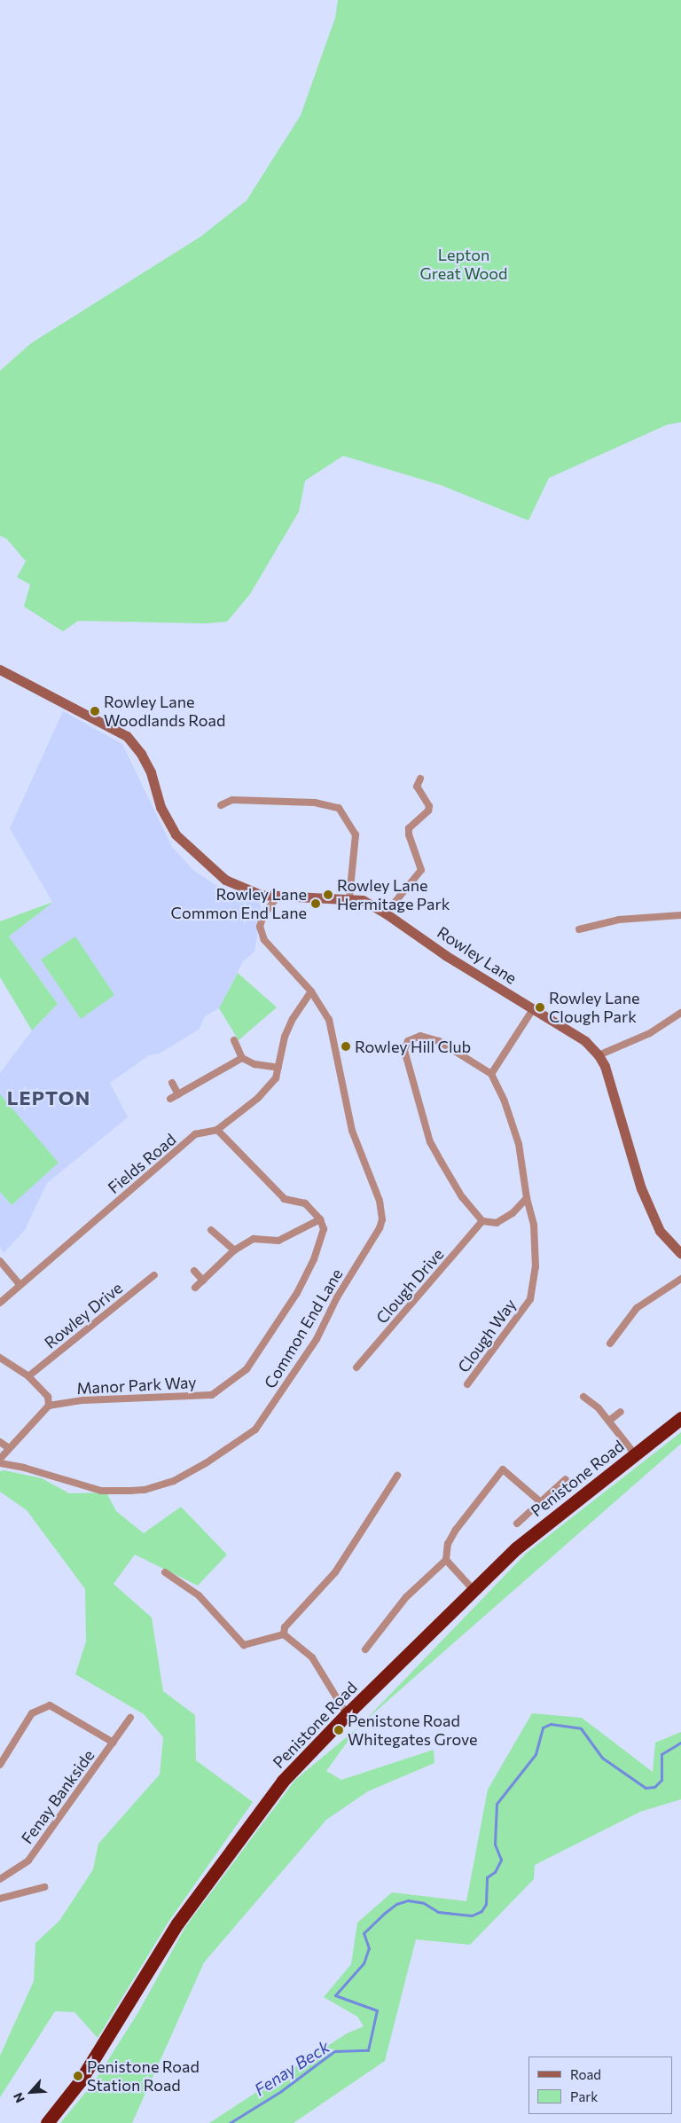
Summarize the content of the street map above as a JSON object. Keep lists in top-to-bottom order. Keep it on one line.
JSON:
{"streets":{"highway":["Penistone Road"],"main road":["Rowley Lane"],"street":["Fields Road","Clough Drive","Rowley Drive","Common End Lane","Clough Way","Manor Park Way","Fenay Bankside"]},"crossings":[["Rowley Lane","Common End Lane"],["Fields Road","Common End Lane"]],"districts":["LEPTON"],"water":["Fenay Beck"],"parks":["Lepton Great Wood"],"places":["Rowley Lane Woodlands Road","Rowley Lane Hermitage Park","Rowley Lane Common End Lane","Rowley Lane Clough Park","Rowley Hill Club","Penistone Road Whitegates Grove","Penistone Road Station Road"],"legend":["Road","Park"],"north":"bottom left"}
